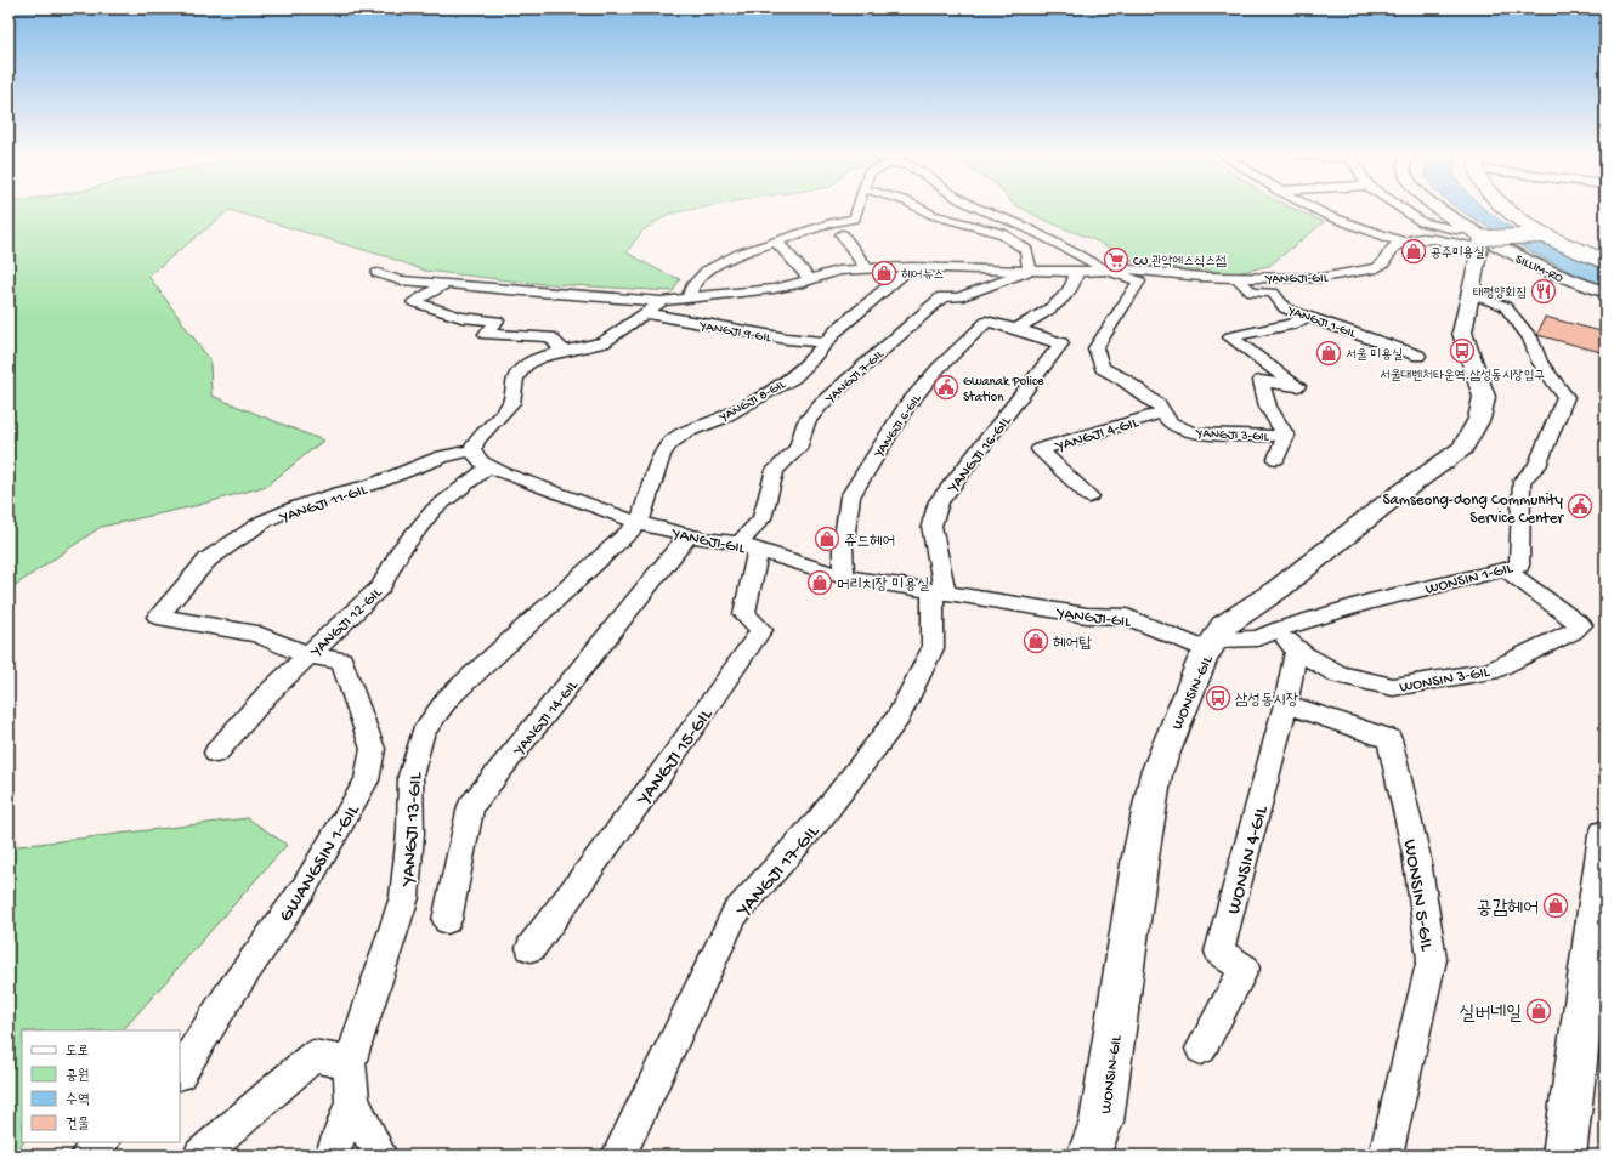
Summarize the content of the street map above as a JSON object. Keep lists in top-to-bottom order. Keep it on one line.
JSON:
{"streets":{"street":["SILLIM-RO","YANGJI-GIL","YANGJI 1-GIL","YANGJI 9-GIL","YANGJI 7-GIL","YANGJI 8-GIL","YANGJI 6-GIL","YANGJI 4-GIL","YANGJI 3-GIL","YANGJI 16-GIL","YANGJI 11-GIL","WONSIN 1-GIL","YANGJI 12-GIL","WONSIN 3-GIL","WONSIN-GIL","YANGJI 14-GIL","YANGJI 15-GIL","YANGJI 13-GIL","WONSIN 4-GIL","GWANGSIN 1-GIL","YANGJI 17-GIL","WONSIN 5-GIL"]},"crossings":[["SILLIM-RO","WONSIN-GIL"],["YANGJI-GIL","YANGJI 1-GIL"],["YANGJI-GIL","YANGJI 7-GIL"],["YANGJI-GIL","YANGJI 8-GIL"],["YANGJI-GIL","YANGJI 6-GIL"],["YANGJI-GIL","YANGJI 3-GIL"],["YANGJI-GIL","YANGJI 16-GIL"],["YANGJI-GIL","YANGJI 11-GIL"],["YANGJI-GIL","WONSIN 1-GIL"],["YANGJI-GIL","YANGJI 12-GIL"],["YANGJI-GIL","WONSIN-GIL"],["YANGJI-GIL","YANGJI 14-GIL"],["YANGJI-GIL","YANGJI 15-GIL"],["YANGJI-GIL","YANGJI 13-GIL"],["YANGJI-GIL","YANGJI 17-GIL"],["YANGJI 9-GIL","YANGJI 8-GIL"],["YANGJI 7-GIL","YANGJI 15-GIL"],["YANGJI 8-GIL","YANGJI 13-GIL"],["YANGJI 6-GIL","YANGJI 16-GIL"],["YANGJI 4-GIL","YANGJI 3-GIL"],["YANGJI 16-GIL","YANGJI 17-GIL"],["YANGJI 11-GIL","YANGJI 12-GIL"],["YANGJI 11-GIL","GWANGSIN 1-GIL"],["WONSIN 1-GIL","WONSIN 3-GIL"],["WONSIN 1-GIL","WONSIN-GIL"],["WONSIN 1-GIL","WONSIN 4-GIL"],["YANGJI 12-GIL","GWANGSIN 1-GIL"],["WONSIN 3-GIL","WONSIN 4-GIL"],["WONSIN 4-GIL","WONSIN 5-GIL"]],"places":{"shop":["공주미용실","헤어뉴스","서울 미용실","쥬드헤어","머리치장 미용실","헤어탑","공감헤어","실버네일"],"supermarket":["CU 관악에스식스점"],"restaurant":["태평양회집"],"bus stop":["서울대벤처타운역.삼성동시장입구","삼성동시장"],"public building":["Gwanak Police Station","Samseong-dong Community Service Center"]},"legend":["도로","공원","수역","건물"]}
